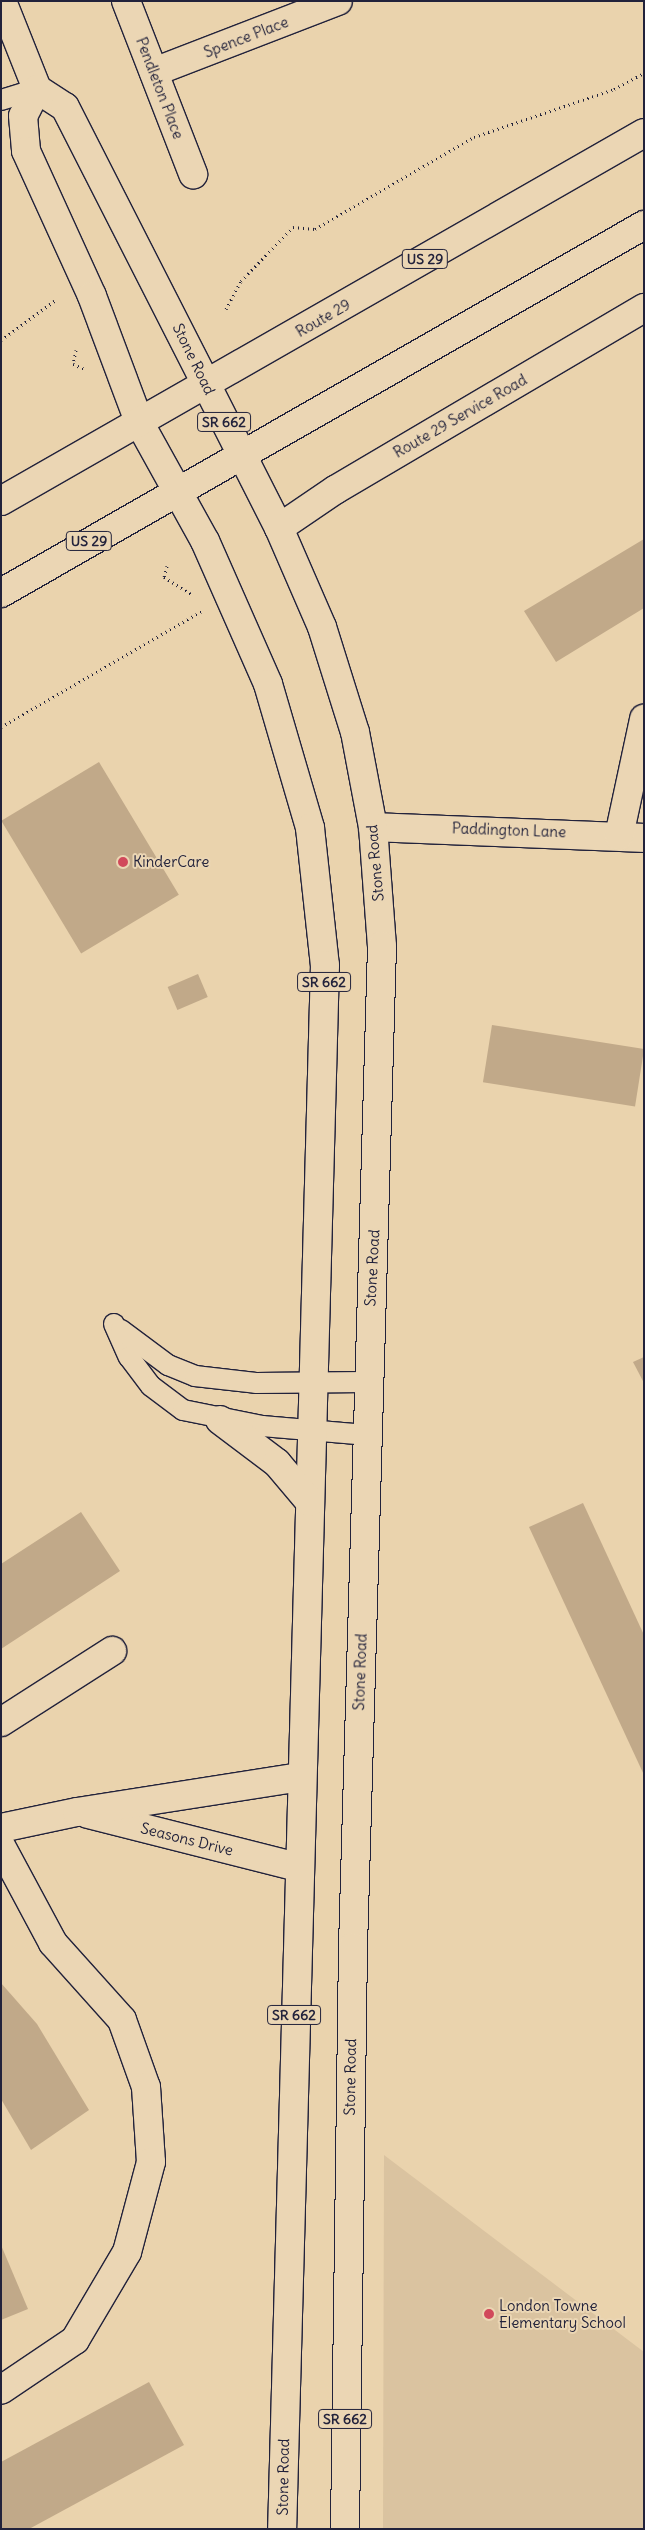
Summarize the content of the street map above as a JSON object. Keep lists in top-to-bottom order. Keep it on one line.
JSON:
{"streets":{"main road":["Spence Place","Pendleton Place","US 29","Route 29","Stone Road","Route 29 Service Road","SR 662","Paddington Lane","Seasons Drive"]},"crossings":[["Spence Place","Pendleton Place"],["US 29","Stone Road"],["Route 29","Stone Road"],["Stone Road","Route 29 Service Road"],["Stone Road","Paddington Lane"],["Stone Road","Seasons Drive"]],"places":["KinderCare","London Towne Elementary School"]}
